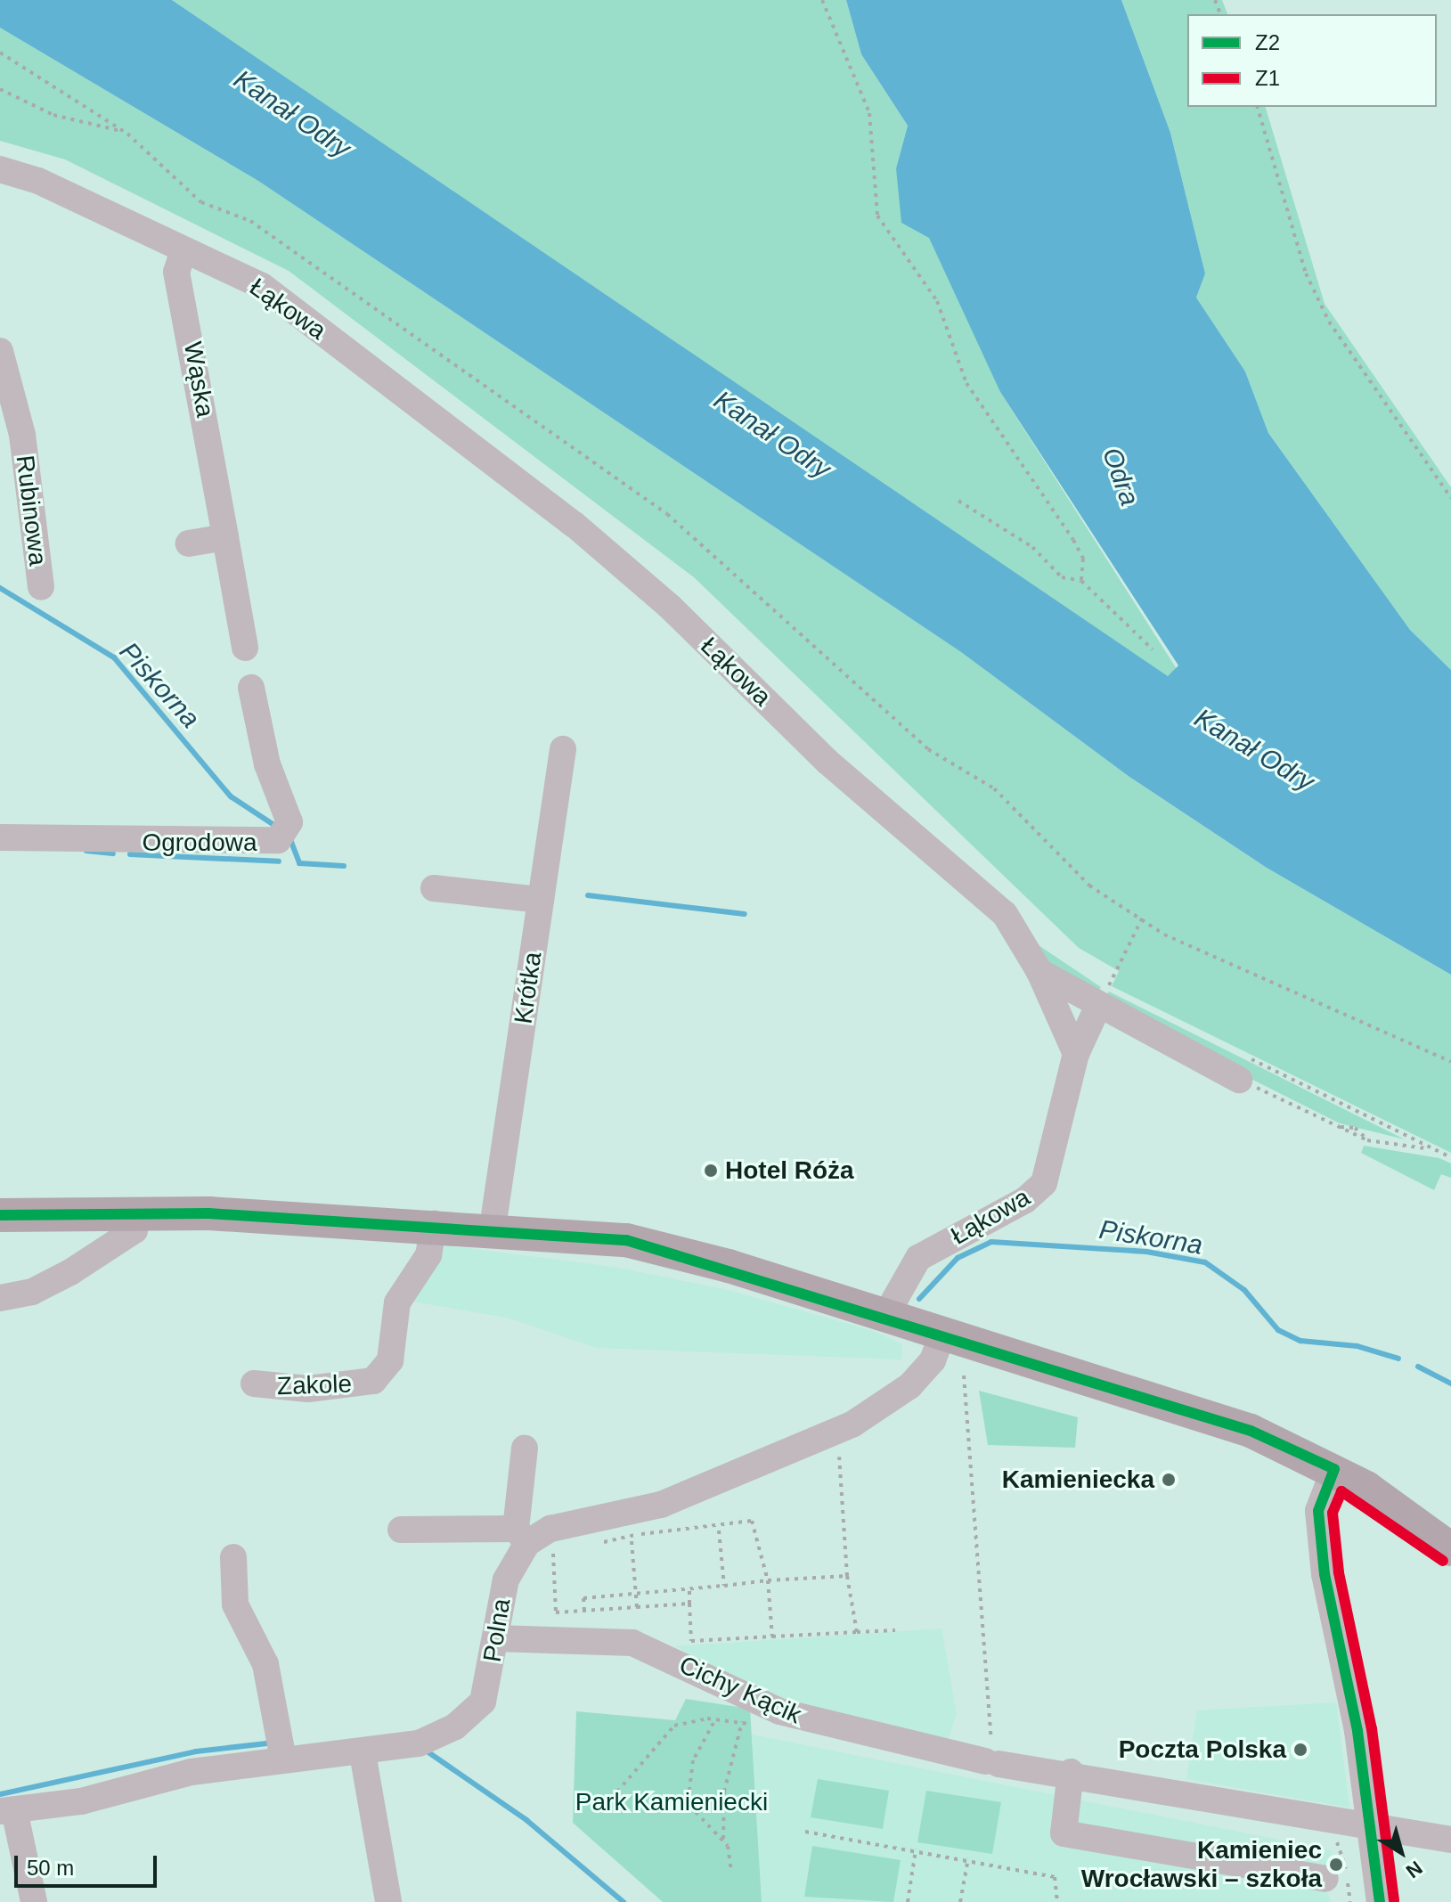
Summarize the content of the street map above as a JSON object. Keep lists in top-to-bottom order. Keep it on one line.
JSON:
{"streets":{"street":["Łąkowa","Wąska","Rubinowa","Ogrodowa","Krótka","Zakole","Polna","Cichy Kącik"]},"crossings":[["Łąkowa","Wąska"],["Polna","Cichy Kącik"]],"water":["Kanał Odry","Odra","Piskorna"],"parks":["Park Kamieniecki"],"places":["Hotel Róża","Kamieniecka","Poczta Polska","Kamieniec Wrocławski – szkoła"],"lines":["transit line Z2","transit line Z1"],"legend":["Z2","Z1"],"scale_bar":"50 m","north":"bottom right"}
